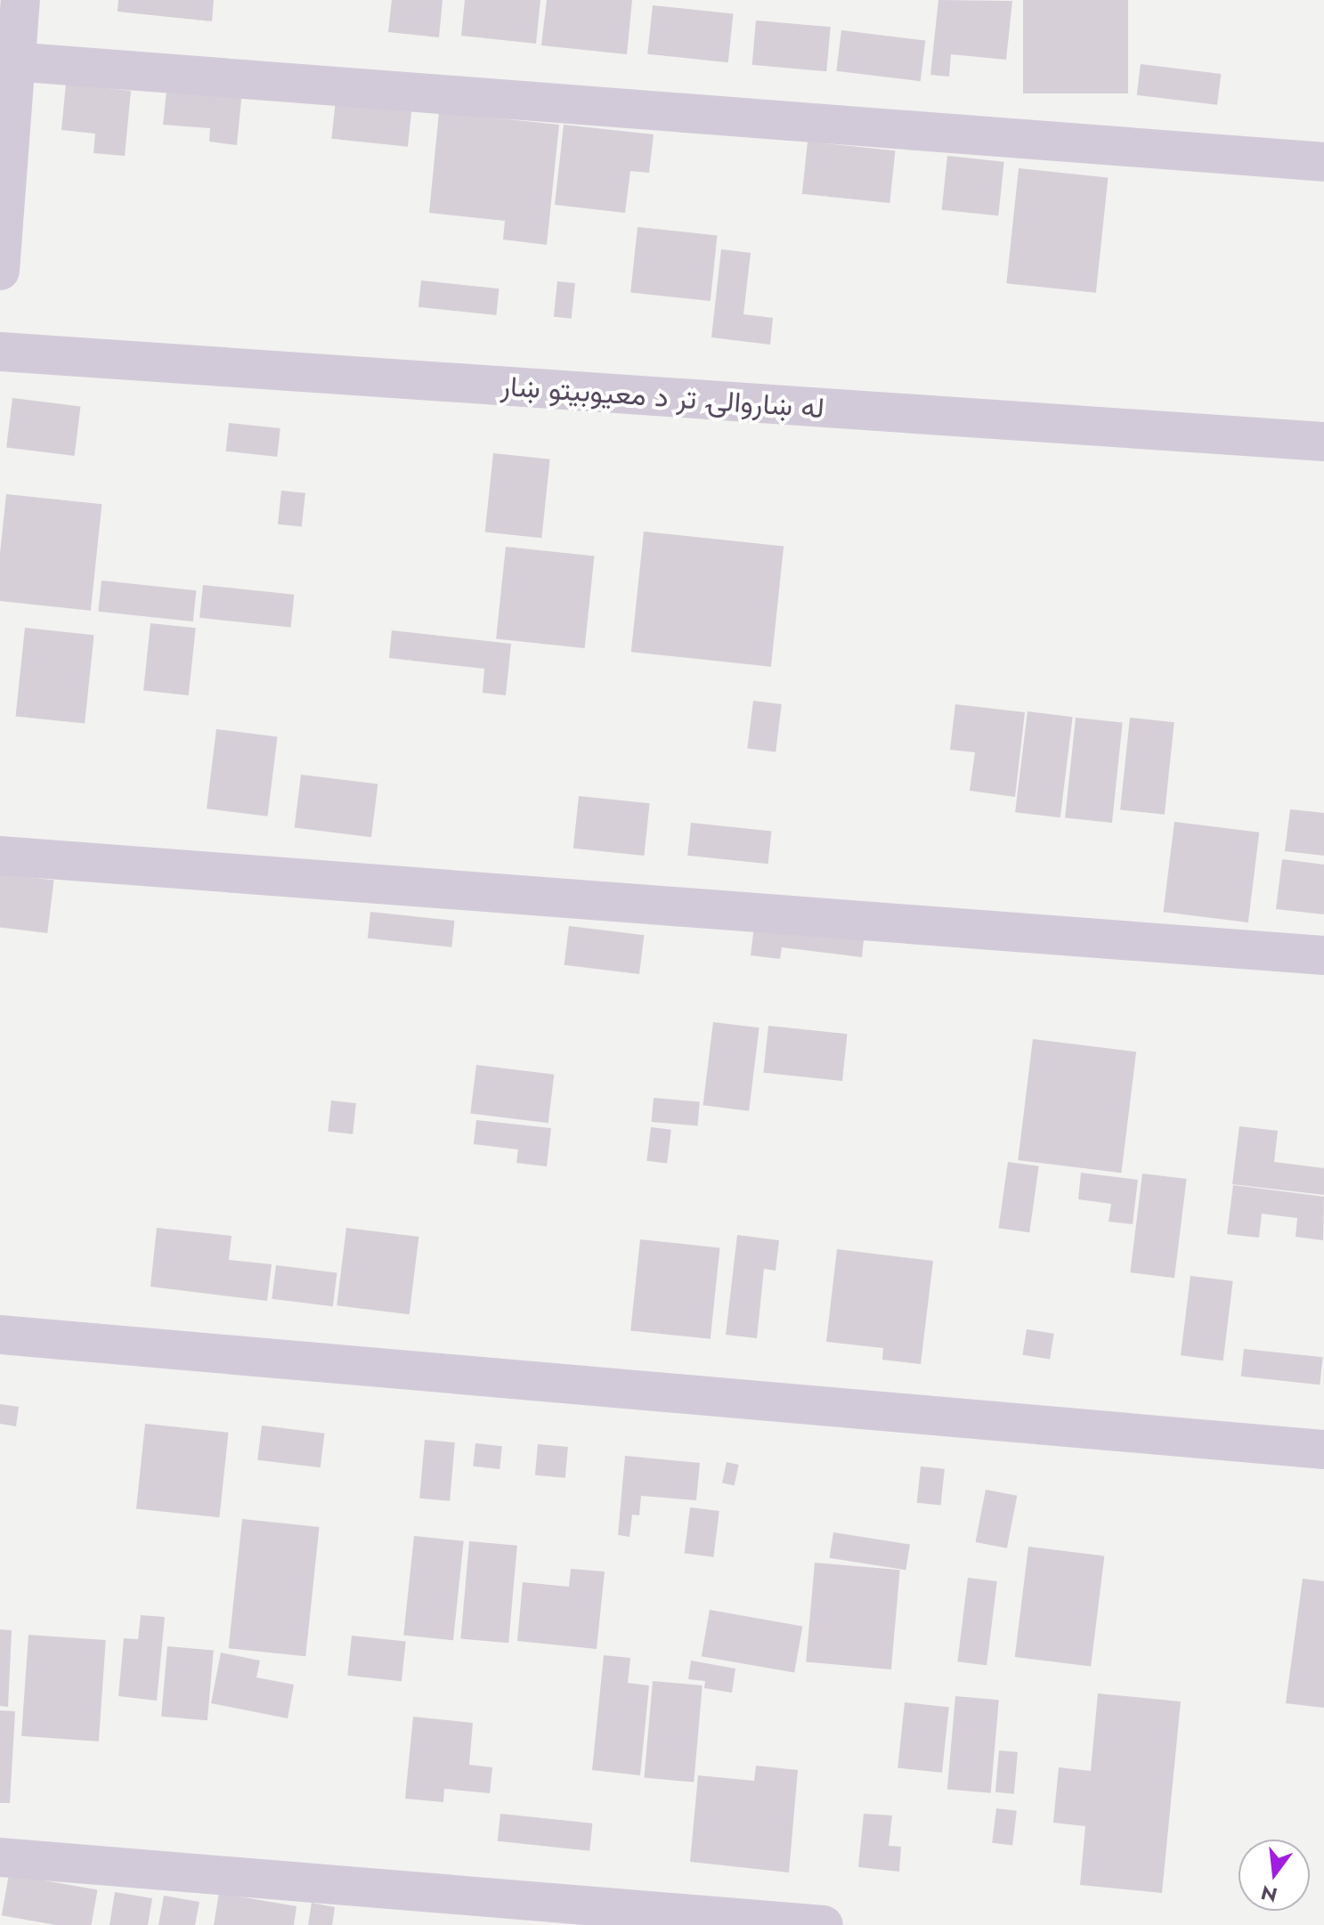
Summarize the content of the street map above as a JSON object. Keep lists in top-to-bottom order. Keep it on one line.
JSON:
{"streets":{"street":["له ښاروالۍ تر د معیوبیتو ښار"]},"north":"bottom"}
